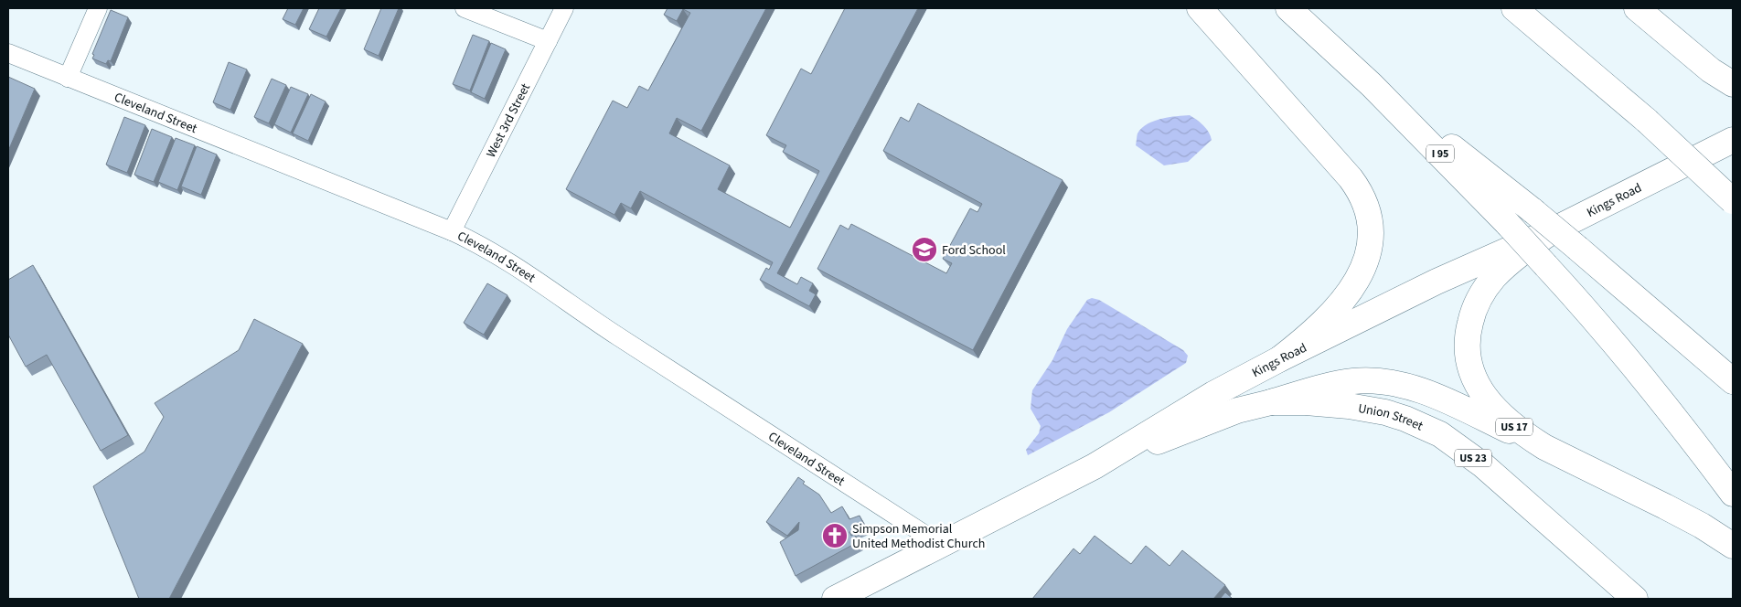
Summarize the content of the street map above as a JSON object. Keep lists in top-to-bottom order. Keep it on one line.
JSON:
{"streets":{"main road":["I 95","Kings Road","Union Street","US 17","US 23"],"street":["Cleveland Street","West 3rd Street"]},"crossings":[["Cleveland Street","West 3rd Street"],["Cleveland Street","Kings Road"],["Kings Road","Union Street"],["Kings Road","US 17"]],"places":{"school or university":["Ford School"],"church":["Simpson Memorial United Methodist Church"]}}
